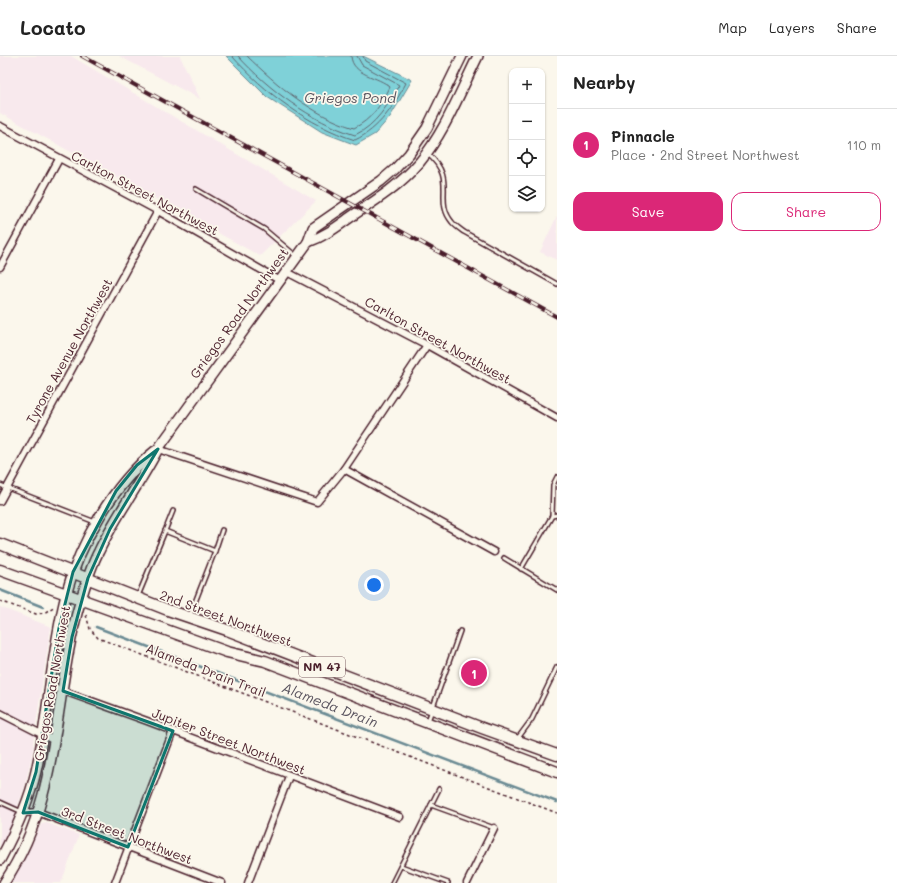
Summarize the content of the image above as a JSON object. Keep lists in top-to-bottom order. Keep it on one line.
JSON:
{"streets":{"main road":["Griegos Road Northwest","2nd Street Northwest","NM 47"],"street":["Carlton Street Northwest","Tyrone Avenue Northwest","Jupiter Street Northwest","3rd Street Northwest"],"path":["Alameda Drain Trail"]},"crossings":[["Carlton Street Northwest","Griegos Road Northwest"],["Carlton Street Northwest","Tyrone Avenue Northwest"],["Griegos Road Northwest","2nd Street Northwest"],["Griegos Road Northwest","Jupiter Street Northwest"],["Griegos Road Northwest","3rd Street Northwest"]],"water":["Griegos Pond","Alameda Drain"],"page":{"header":"Locato","nav":["Map","Layers","Share"],"heading":"Nearby","map_buttons":["+","−"],"list":[{"mark":"1","name":"Pinnacle","note":"Place · 2nd Street Northwest","value":"110 m"}],"buttons":["Save","Share"],"pins":"1"}}
